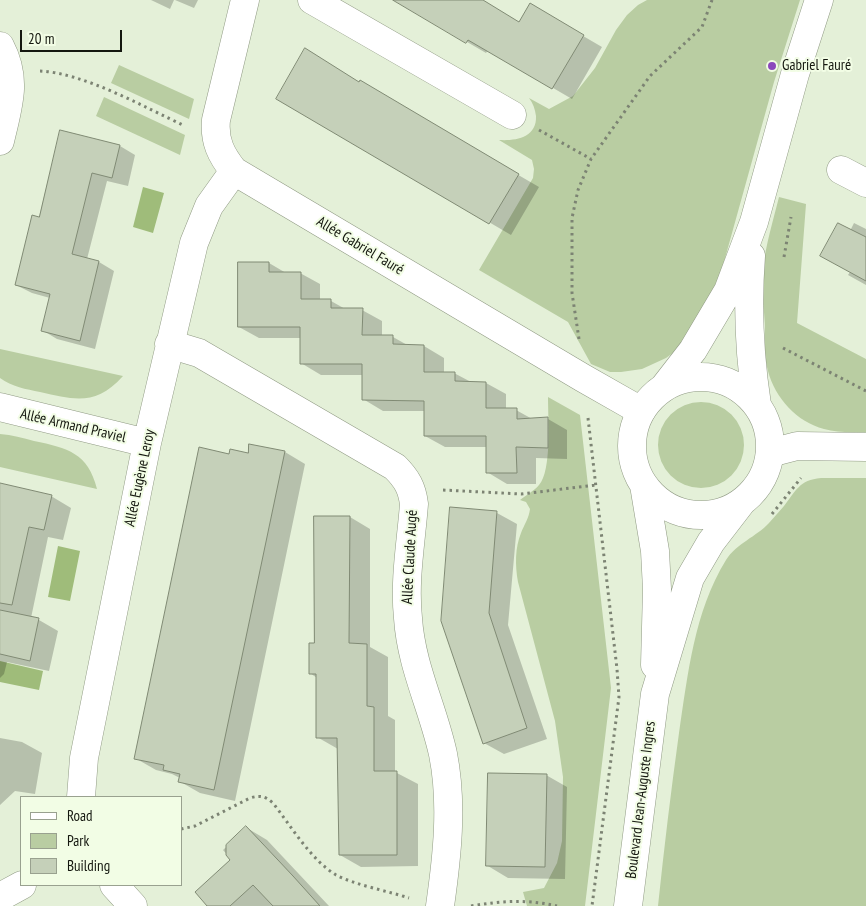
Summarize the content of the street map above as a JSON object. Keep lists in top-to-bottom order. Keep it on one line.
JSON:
{"streets":{"street":["Allée Gabriel Fauré","Allée Armand Praviel","Allée Eugène Leroy","Allée Claude Augé","Boulevard Jean-Auguste Ingres"]},"crossings":[["Allée Gabriel Fauré","Allée Eugène Leroy"],["Allée Gabriel Fauré","Boulevard Jean-Auguste Ingres"],["Allée Armand Praviel","Allée Eugène Leroy"],["Allée Eugène Leroy","Allée Claude Augé"]],"places":["Gabriel Fauré"],"legend":["Road","Park","Building"],"scale_bar":"20 m"}
